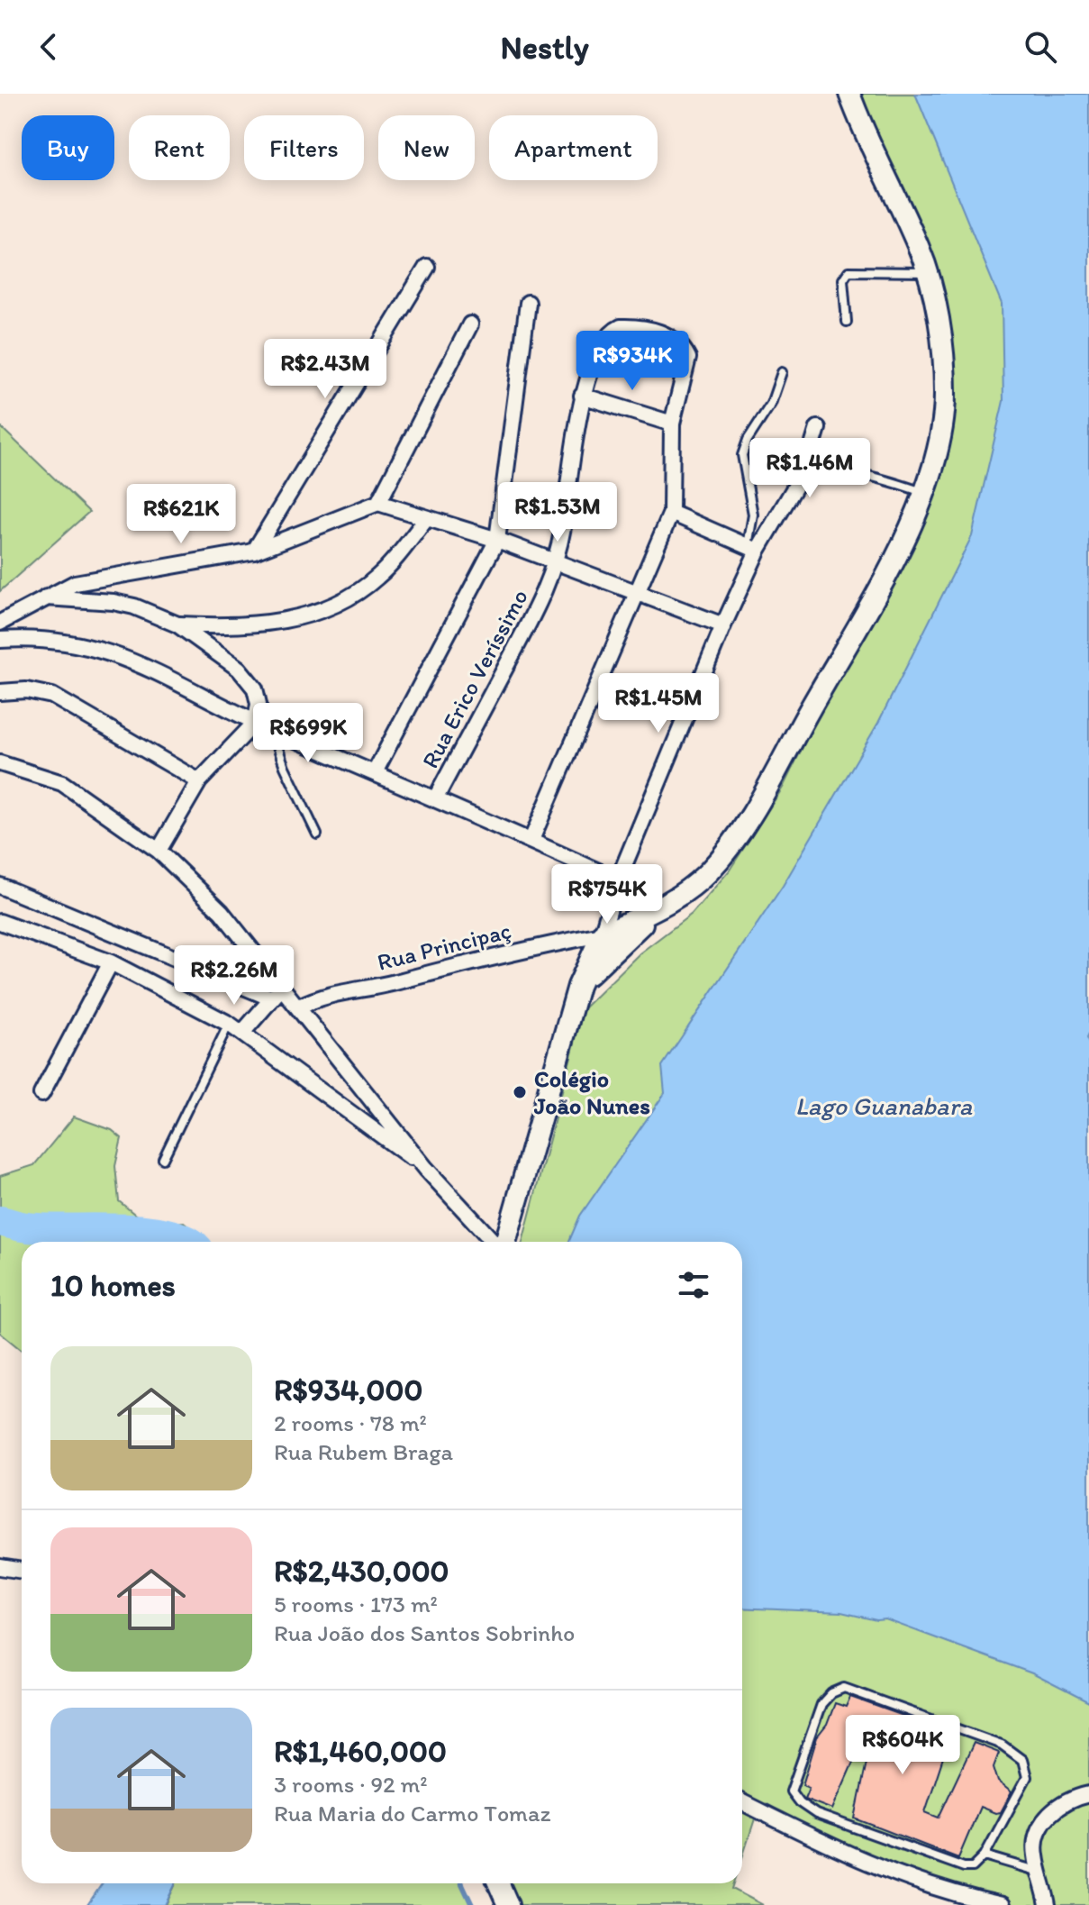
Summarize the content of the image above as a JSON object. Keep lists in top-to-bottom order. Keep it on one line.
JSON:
{"streets":{"street":["Rua Erico Veríssimo","Rua Principaç"]},"water":["Lago Guanabara"],"places":["Colégio João Nunes"],"page":{"header":"Nestly","chip":["Buy","Rent","Filters","New","Apartment"],"price":["R$934K","R$2.43M","R$1.46M","R$1.53M","R$621K","R$1.45M","R$699K","R$754K","R$2.26M","R$604K"],"heading":"10 homes","list":[{"name":"R$934,000","note":"2 rooms · 78 m² · Rua Rubem Braga"},{"name":"R$2,430,000","note":"5 rooms · 173 m² · Rua João dos Santos Sobrinho"},{"name":"R$1,460,000","note":"3 rooms · 92 m² · Rua Maria do Carmo Tomaz"}]}}
